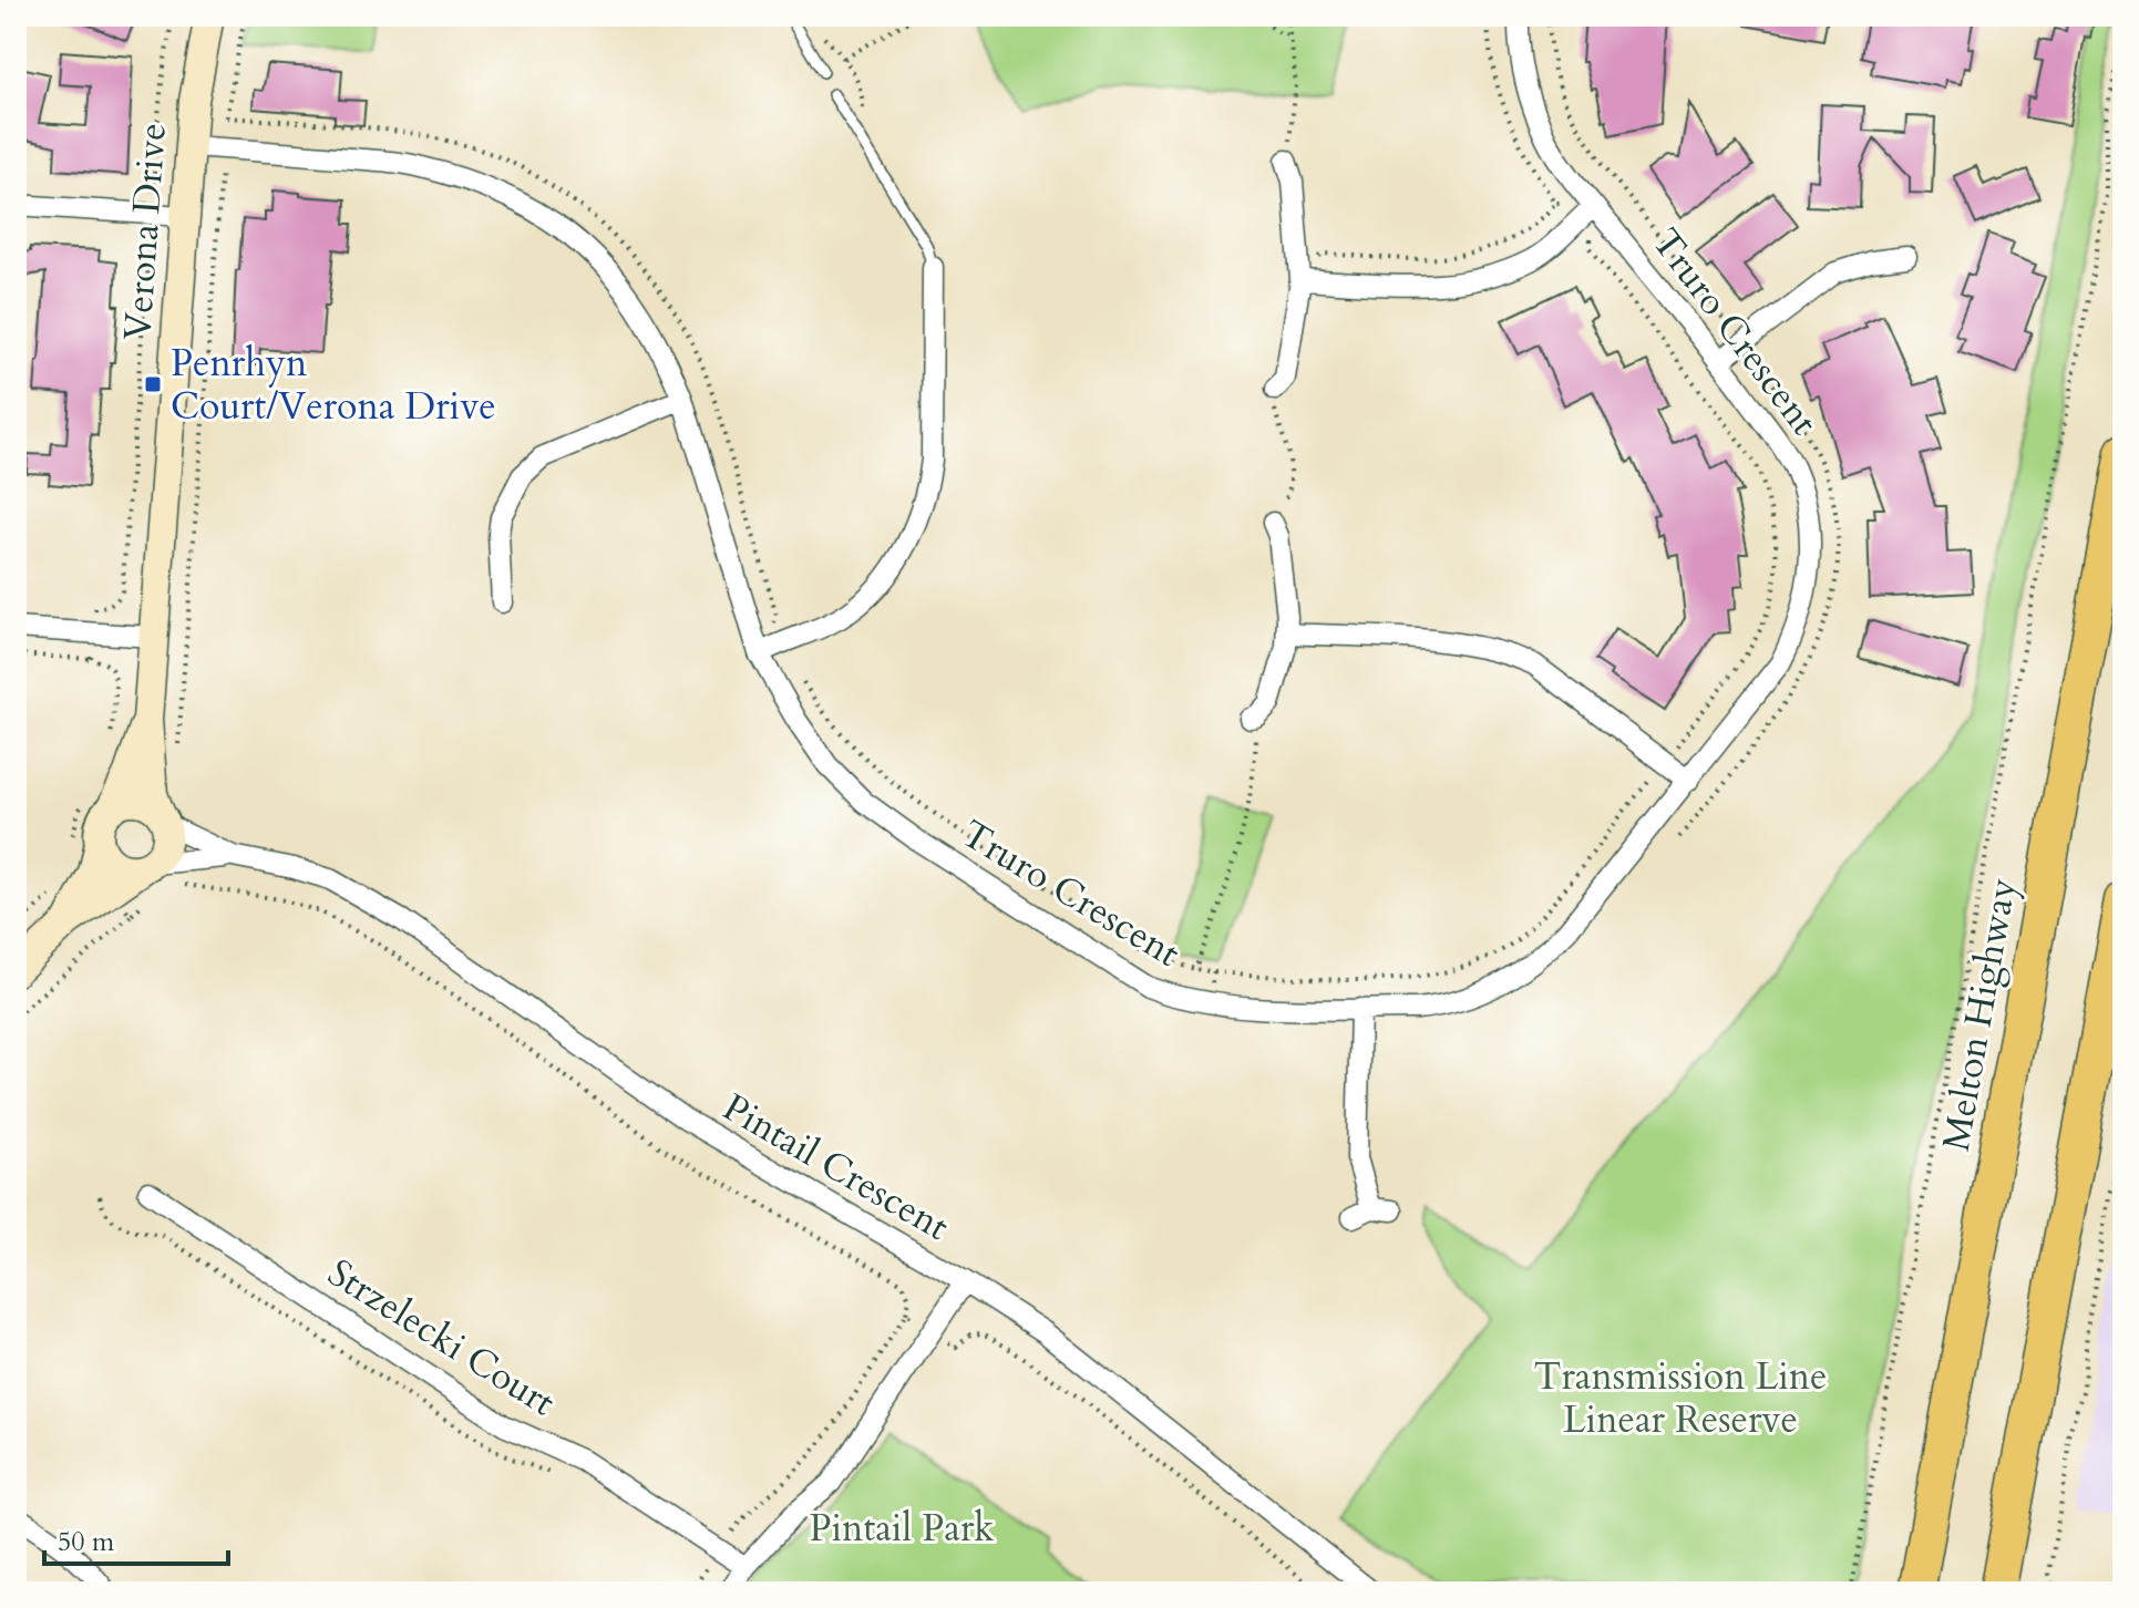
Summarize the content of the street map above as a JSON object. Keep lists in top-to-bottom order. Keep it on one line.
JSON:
{"streets":{"highway":["Melton Highway"],"street":["Verona Drive","Truro Crescent","Pintail Crescent","Strzelecki Court"]},"crossings":[["Verona Drive","Truro Crescent"],["Verona Drive","Pintail Crescent"]],"parks":["Transmission Line Linear Reserve","Pintail Park"],"places":{"transit":["Penrhyn Court/Verona Drive"]},"scale_bar":"50 m"}
